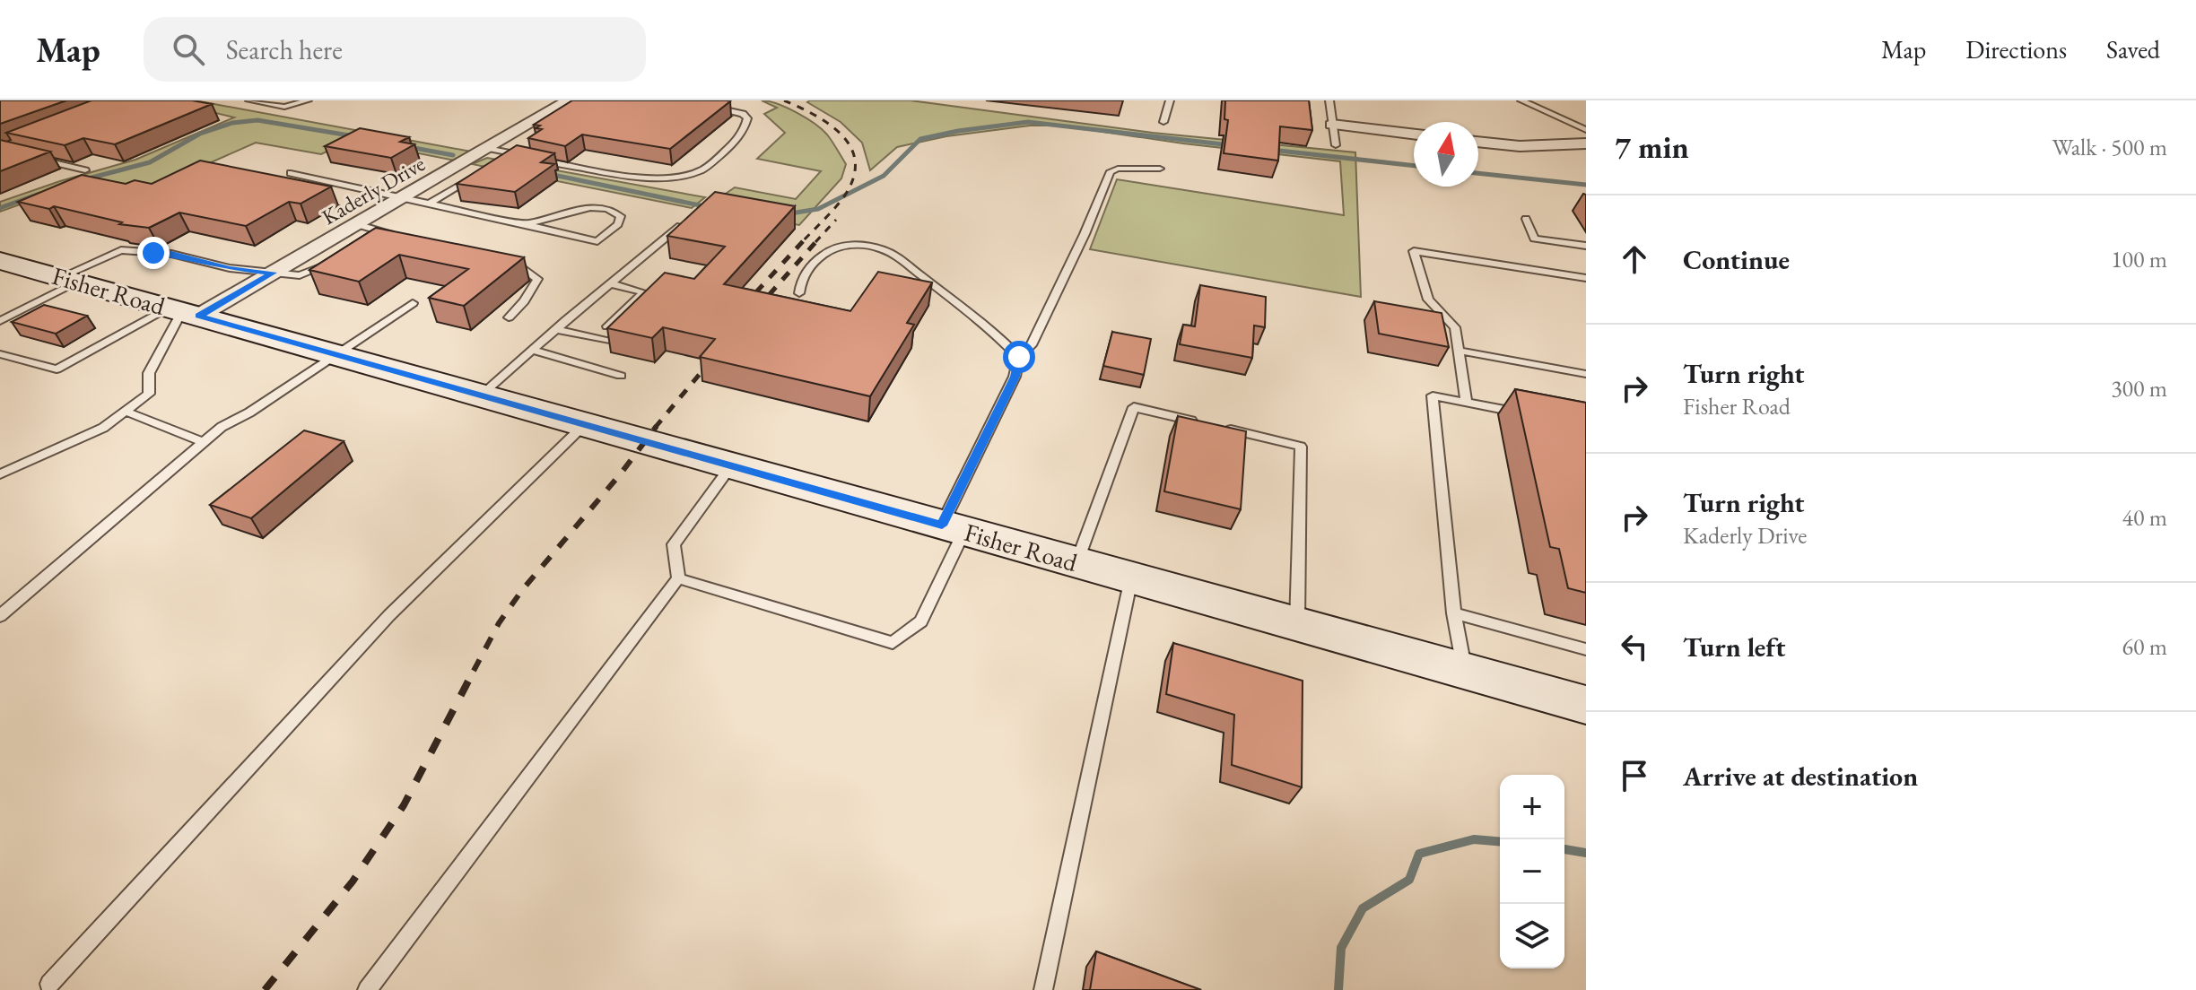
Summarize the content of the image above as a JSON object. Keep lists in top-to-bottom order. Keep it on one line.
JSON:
{"streets":{"main road":["Fisher Road"],"street":["Kaderly Drive"]},"crossings":[["Kaderly Drive","Fisher Road"]],"north":"top","page":{"header":"Map","search":"Search here","nav":["Map","Directions","Saved"],"heading":["7 min","Walk · 500 m"],"list":[["Continue","100 m"],["Turn right","Fisher Road","300 m"],["Turn right","Kaderly Drive","40 m"],["Turn left","60 m"],"Arrive at destination"],"map_buttons":["+","−"]}}
